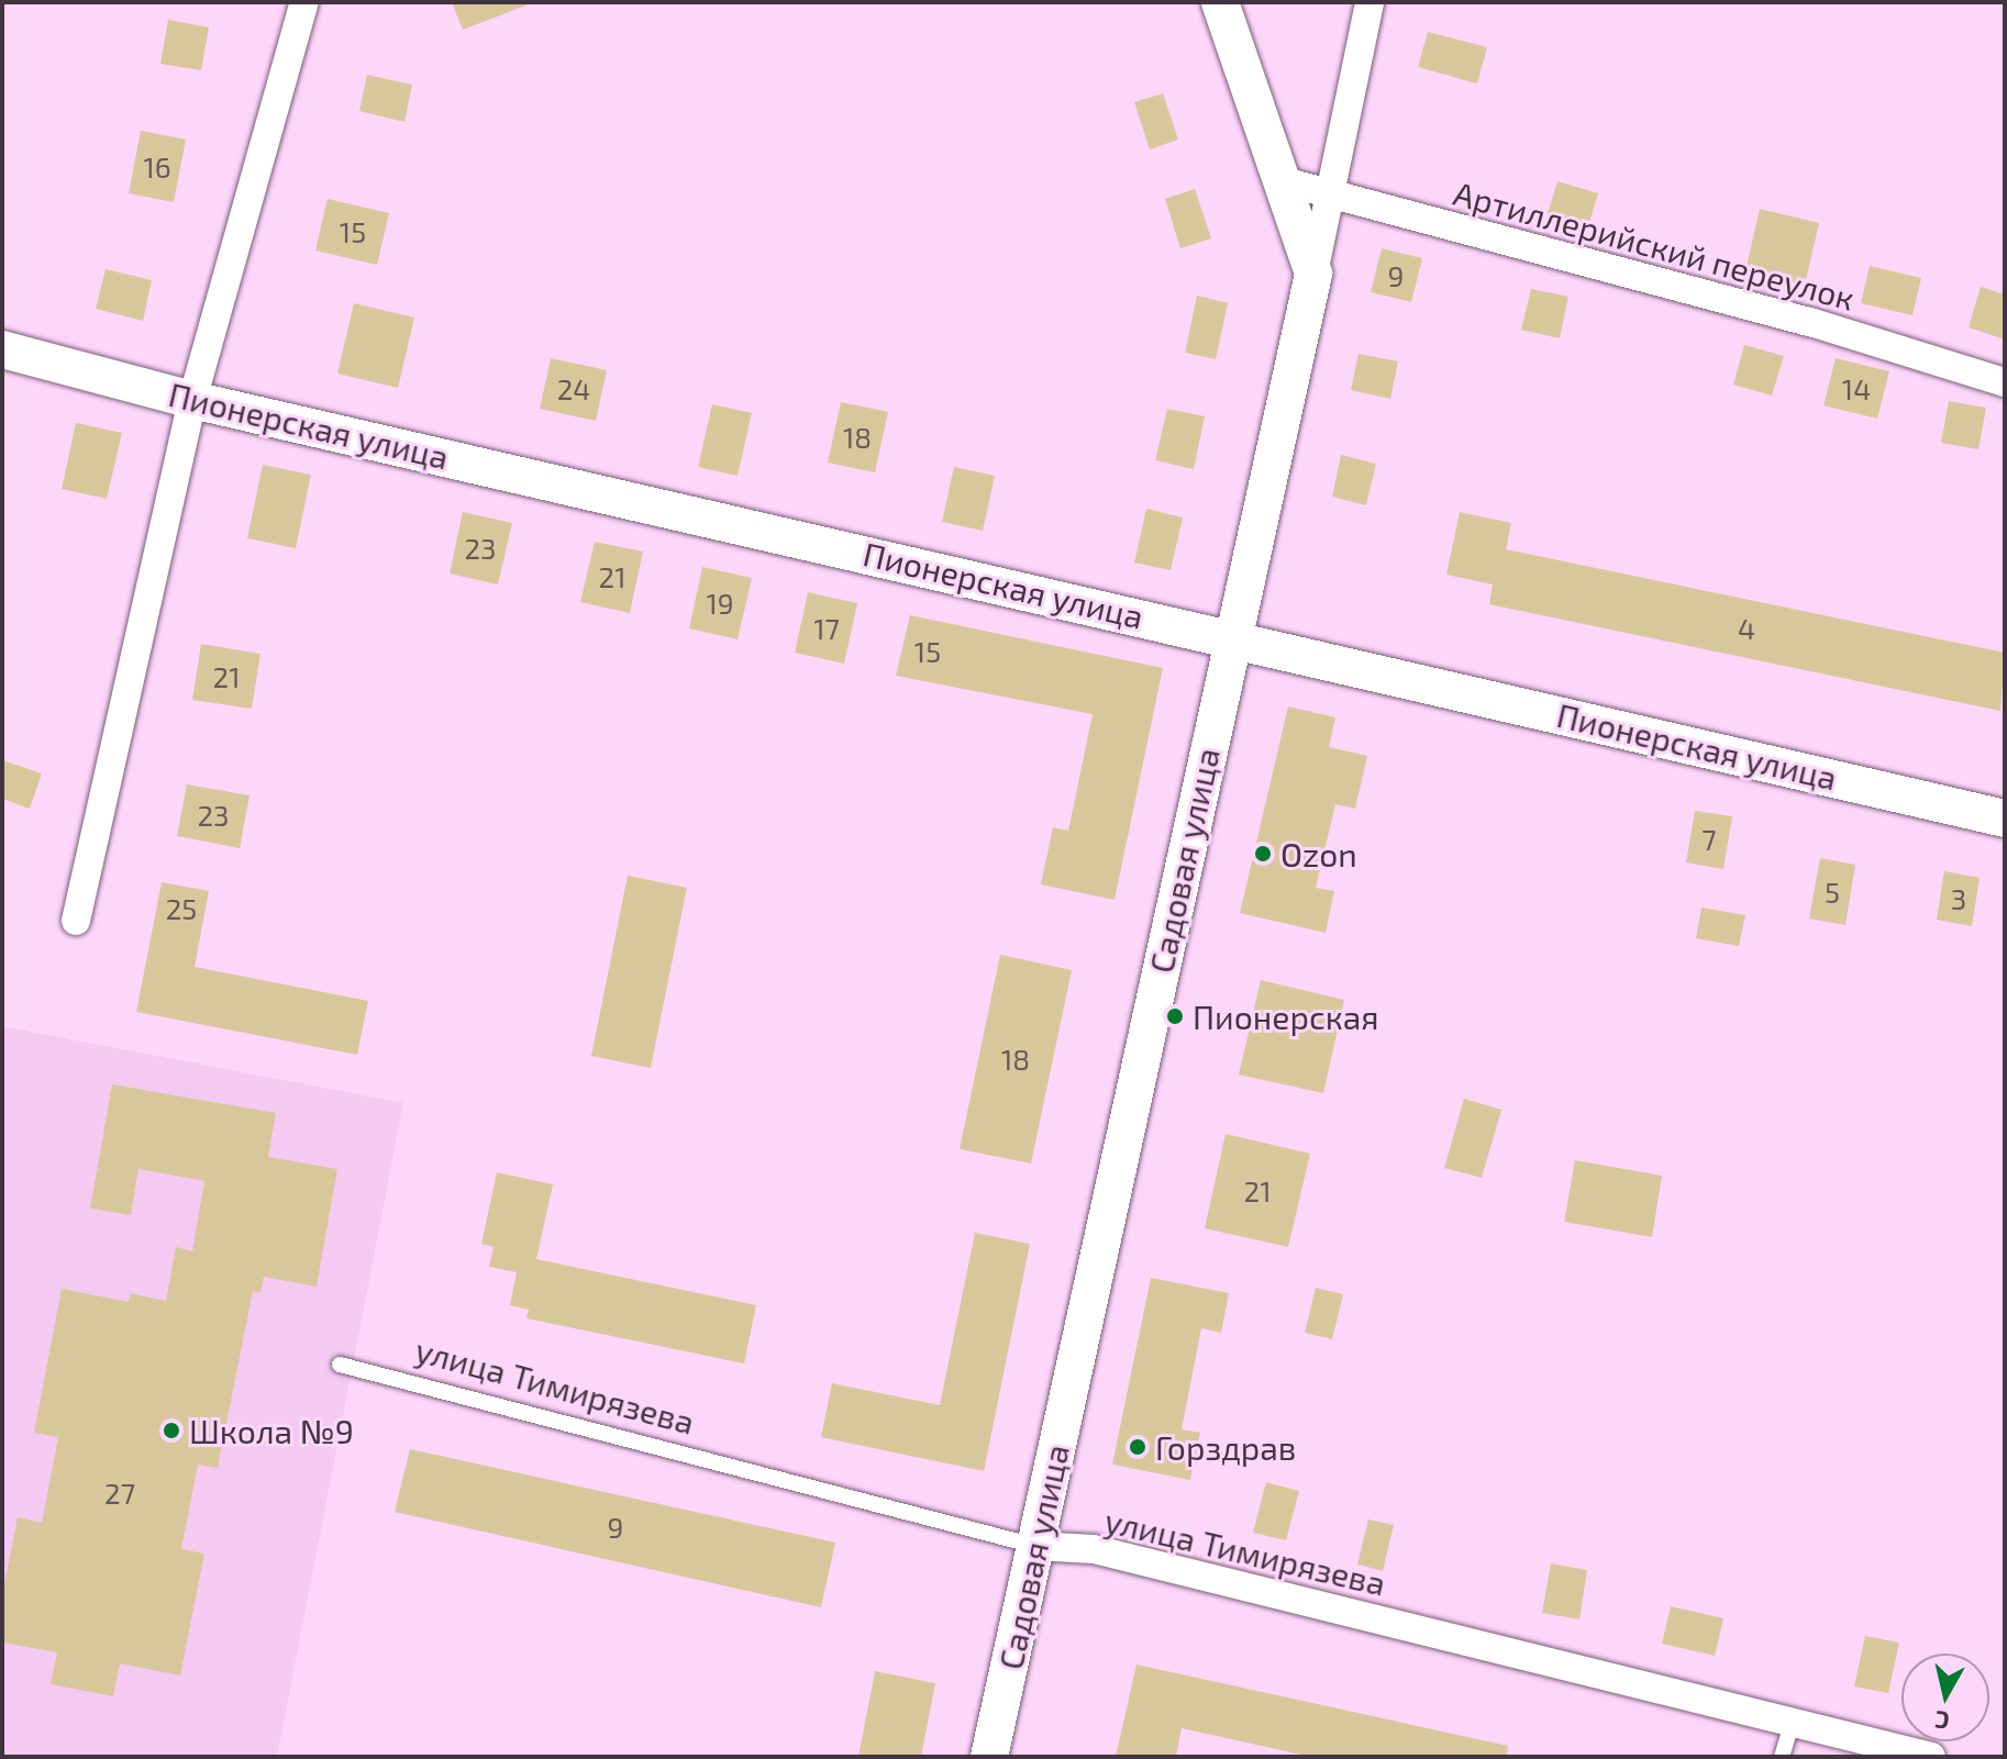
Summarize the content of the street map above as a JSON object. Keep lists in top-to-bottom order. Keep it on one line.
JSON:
{"streets":{"street":["Артиллерийский переулок","Пионерская улица","Садовая улица","улица Тимирязева"]},"crossings":[["Пионерская улица","Садовая улица"],["Садовая улица","улица Тимирязева"]],"places":["Ozon","Пионерская","Школа №9","Горздрав"],"house_numbers":["16","15","9","24","14","18","23","21","19","17","4","15","21","23","7","5","3","25","18","21","27","9"],"north":"bottom"}
